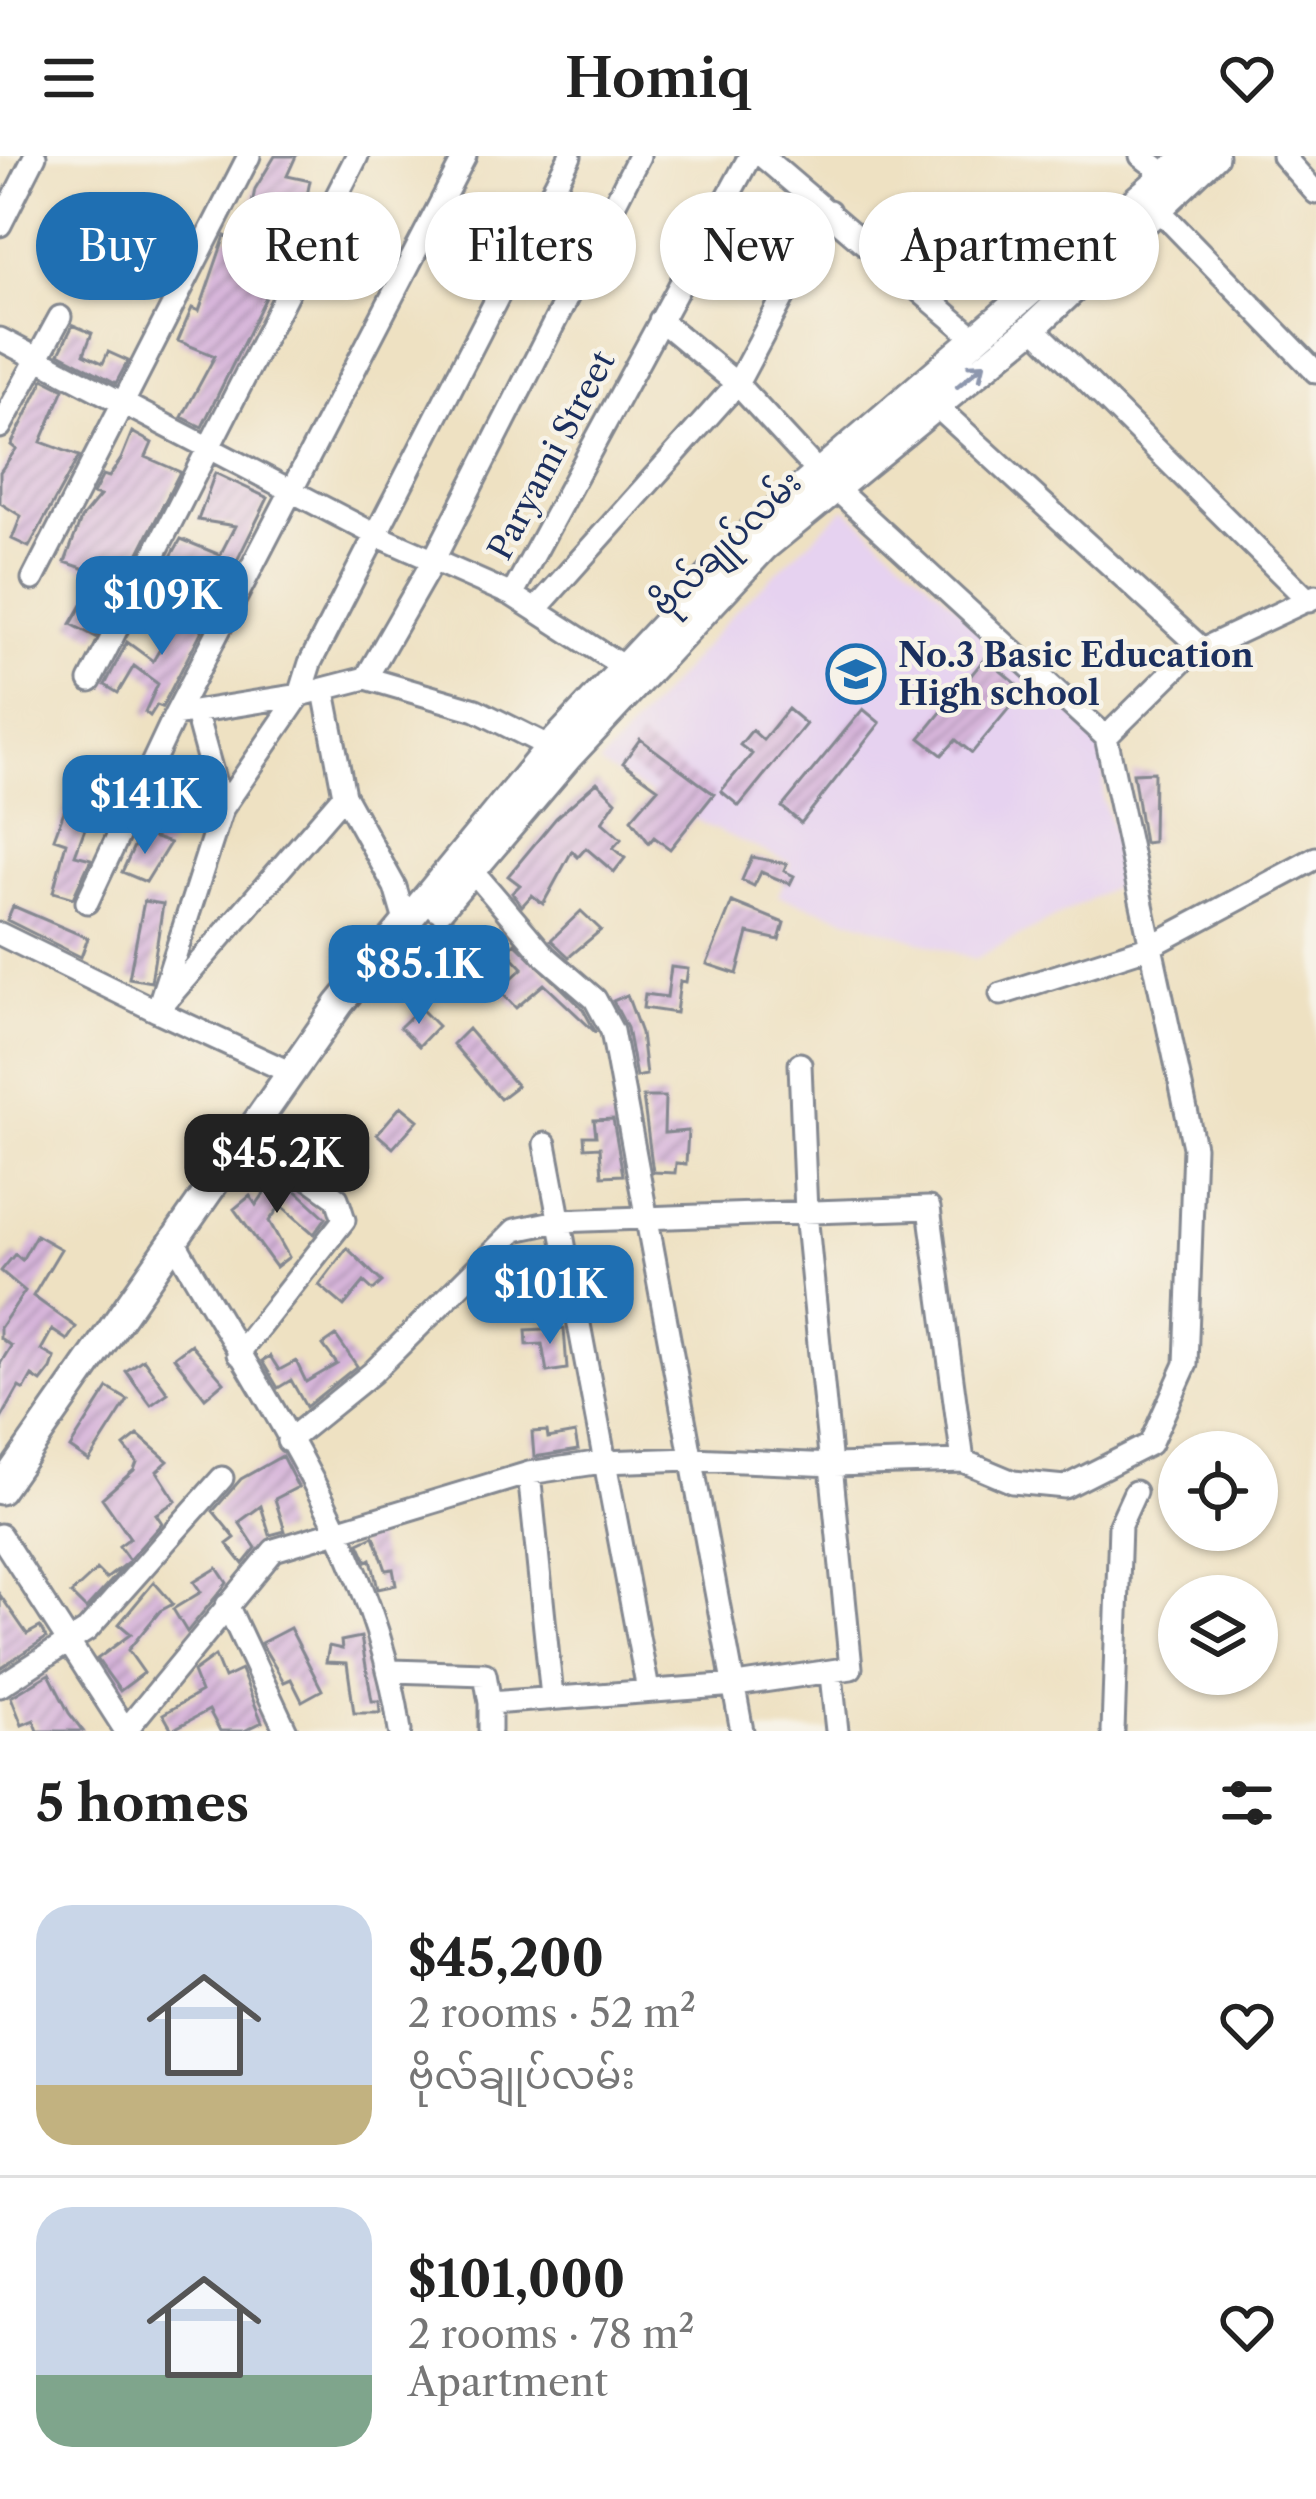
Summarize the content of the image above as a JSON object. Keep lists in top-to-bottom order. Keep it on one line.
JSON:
{"streets":{"main road":["ဗိုလ်ချုပ်လမ်း"],"street":["Paryami Street"]},"places":{"school or university":["No.3 Basic Education High school"]},"page":{"header":"Homiq","chip":["Buy","Rent","Filters","New","Apartment"],"price":["$109K","$141K","$85.1K","$45.2K","$101K"],"heading":"5 homes","list":[{"name":"$45,200","note":"2 rooms · 52 m² · ဗိုလ်ချုပ်လမ်း"},{"name":"$101,000","note":"2 rooms · 78 m² · Apartment"}]}}
